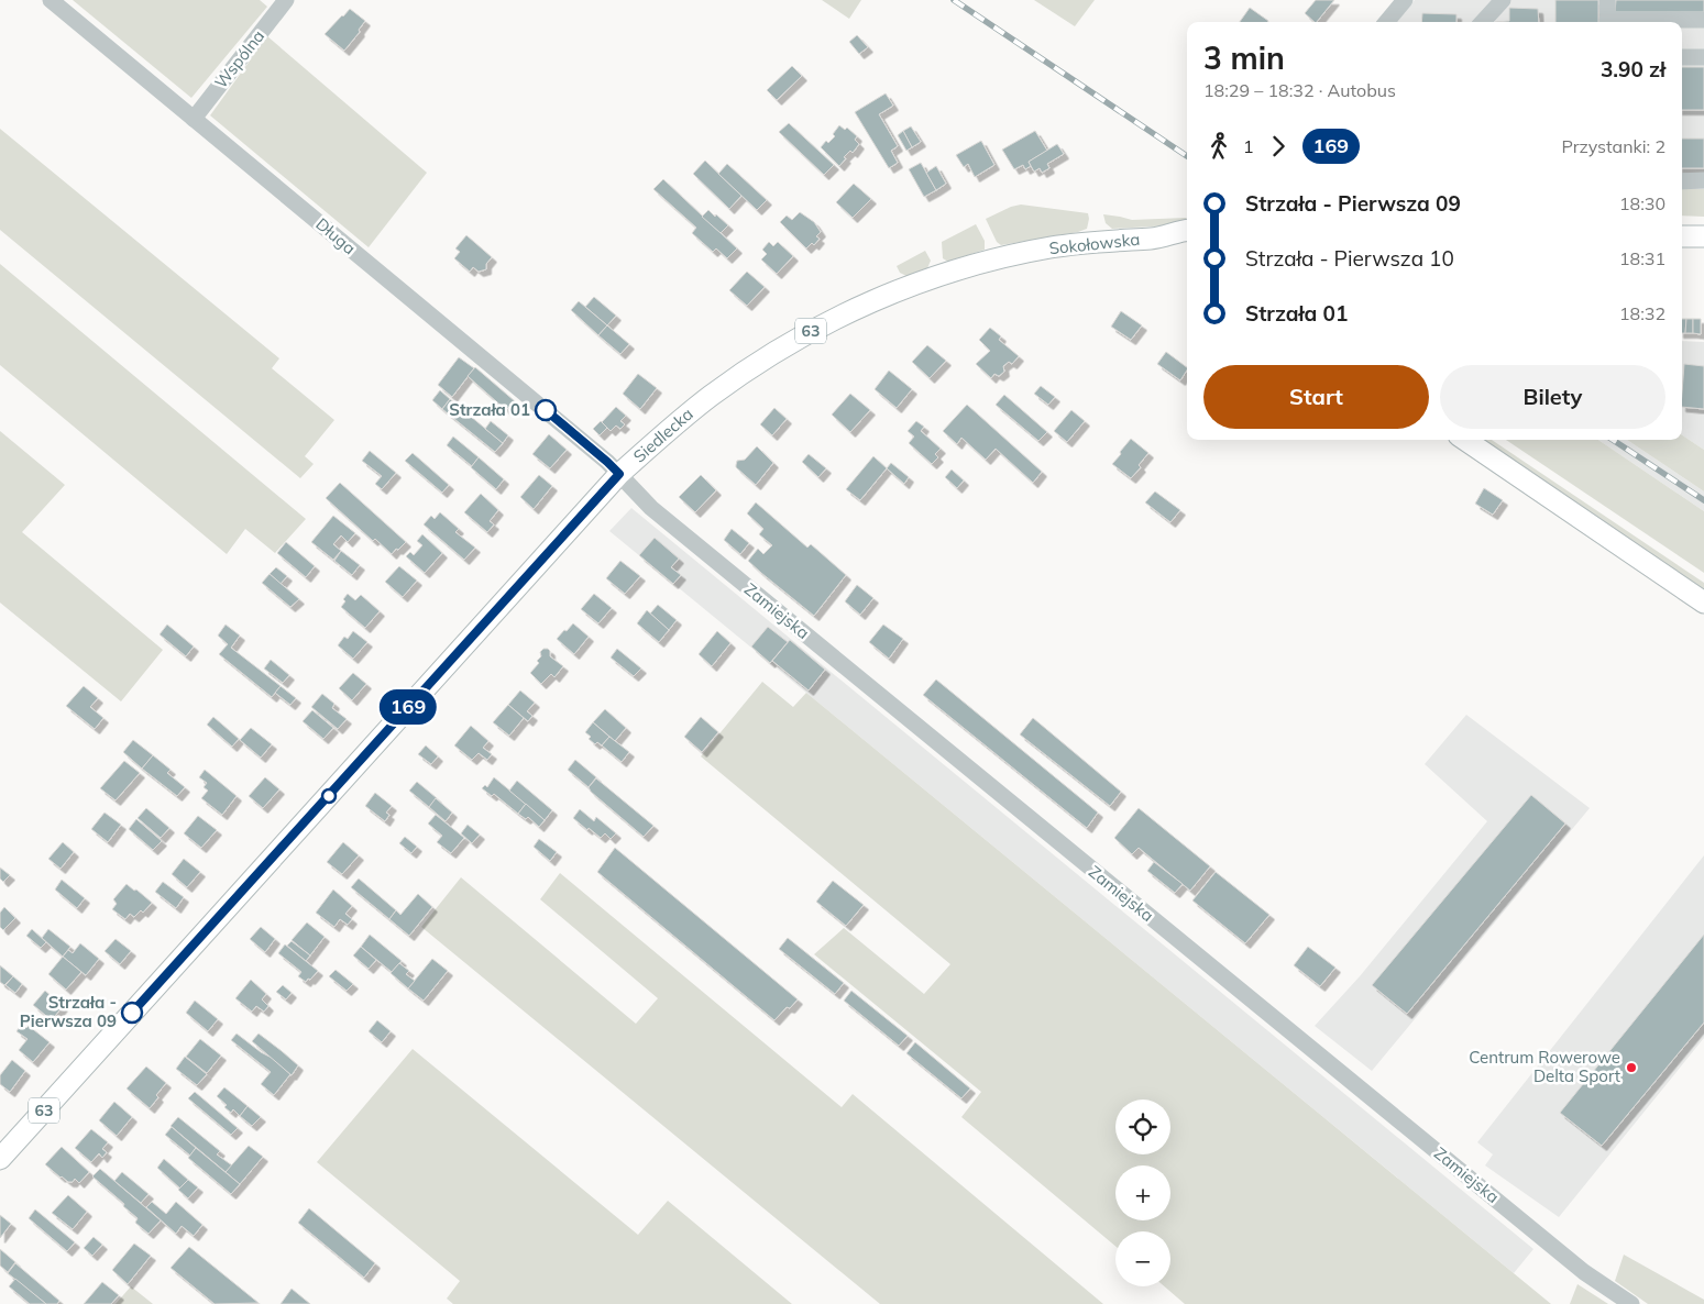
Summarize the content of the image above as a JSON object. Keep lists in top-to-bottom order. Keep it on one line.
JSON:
{"streets":{"main road":["Sokołowska","63","Siedlecka"],"street":["Wspólna","Długa","Zamiejska"]},"crossings":[["Wspólna","Długa"],["Długa","Siedlecka"],["Długa","Zamiejska"],["Sokołowska","Siedlecka"],["Siedlecka","Zamiejska"]],"places":["Strzała 01","Strzała - Pierwsza 09","Centrum Rowerowe Delta Sport"],"lines":["bus line 169"],"page":{"on_map":"169","heading":["3 min","18:29 – 18:32 · Autobus","3.90 zł"],"legs":["1","169","Przystanki: 2"],"list":[{"name":"Strzała - Pierwsza 09","value":"18:30"},{"name":"Strzała - Pierwsza 10","value":"18:31"},{"name":"Strzała 01","value":"18:32"}],"buttons":["Start","Bilety"],"map_buttons":["+","−"]}}
